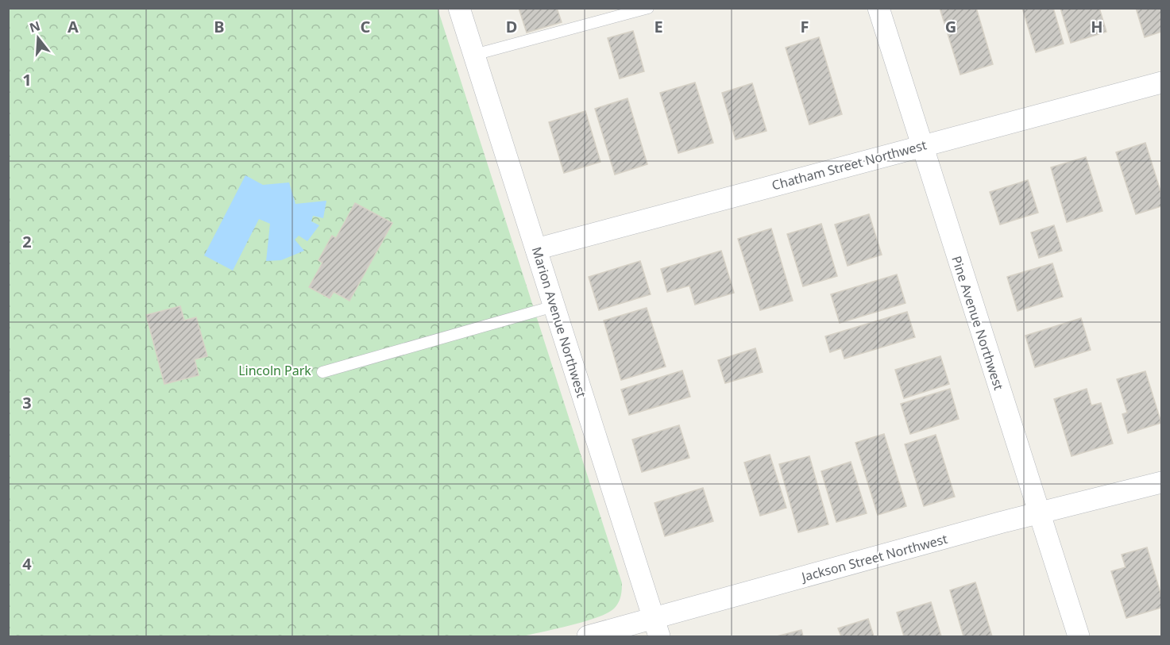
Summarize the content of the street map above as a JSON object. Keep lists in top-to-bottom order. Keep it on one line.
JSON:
{"streets":{"street":["Chatham Street Northwest","Marion Avenue Northwest","Pine Avenue Northwest","Jackson Street Northwest"]},"crossings":[["Chatham Street Northwest","Marion Avenue Northwest"],["Chatham Street Northwest","Pine Avenue Northwest"],["Marion Avenue Northwest","Jackson Street Northwest"],["Pine Avenue Northwest","Jackson Street Northwest"]],"parks":["Lincoln Park"],"north":"top","grid":{"columns":["A","B","C","D","E","F","G","H"],"rows":["1","2","3","4"]}}
